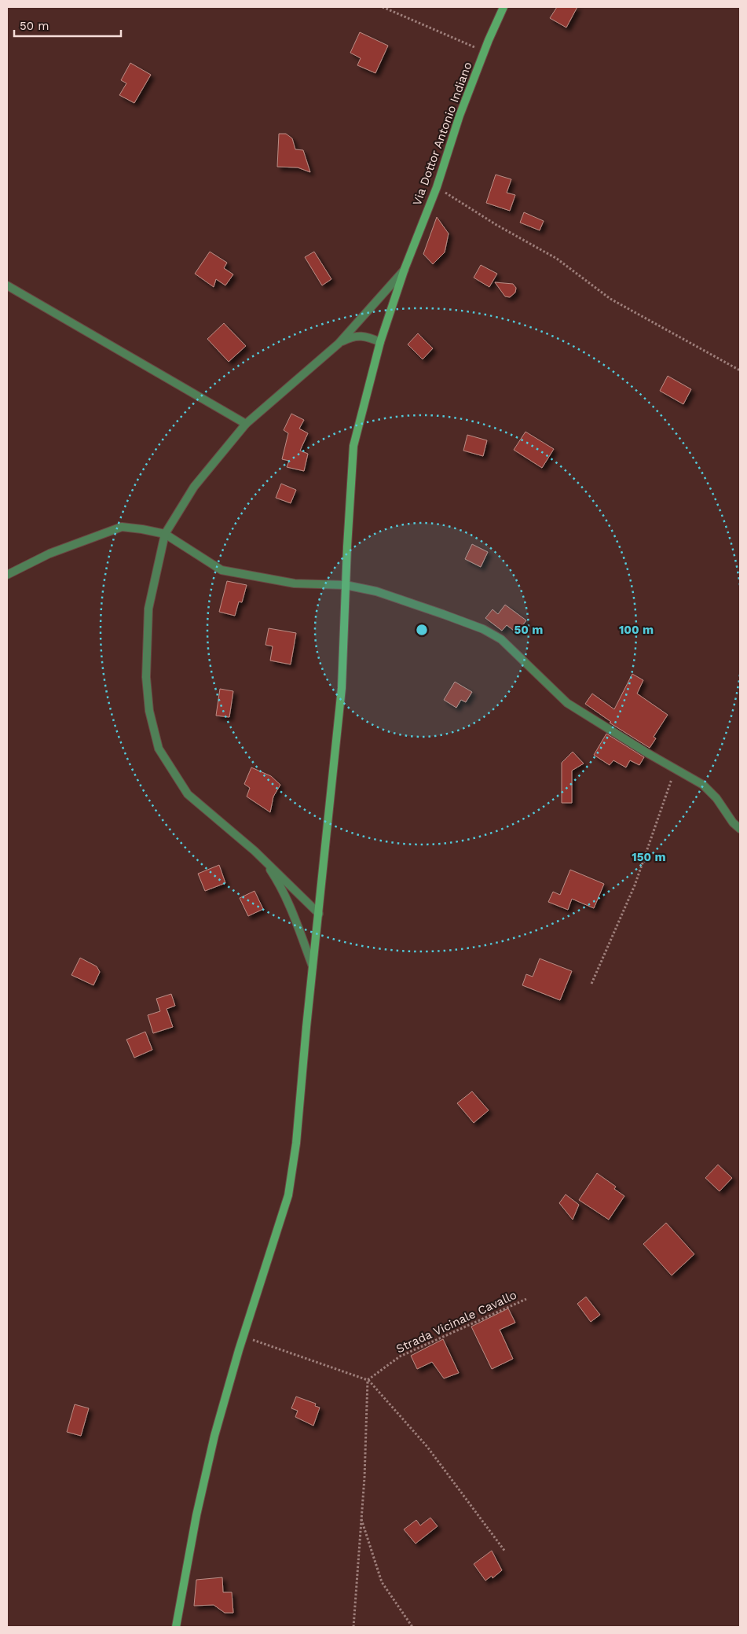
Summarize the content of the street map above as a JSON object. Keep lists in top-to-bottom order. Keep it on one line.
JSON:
{"streets":{"main road":["Via Dottor Antonio Indiano"],"path":["Strada Vicinale Cavallo"]},"scale_bar":"50 m","rings":["50 m","100 m","150 m"]}
